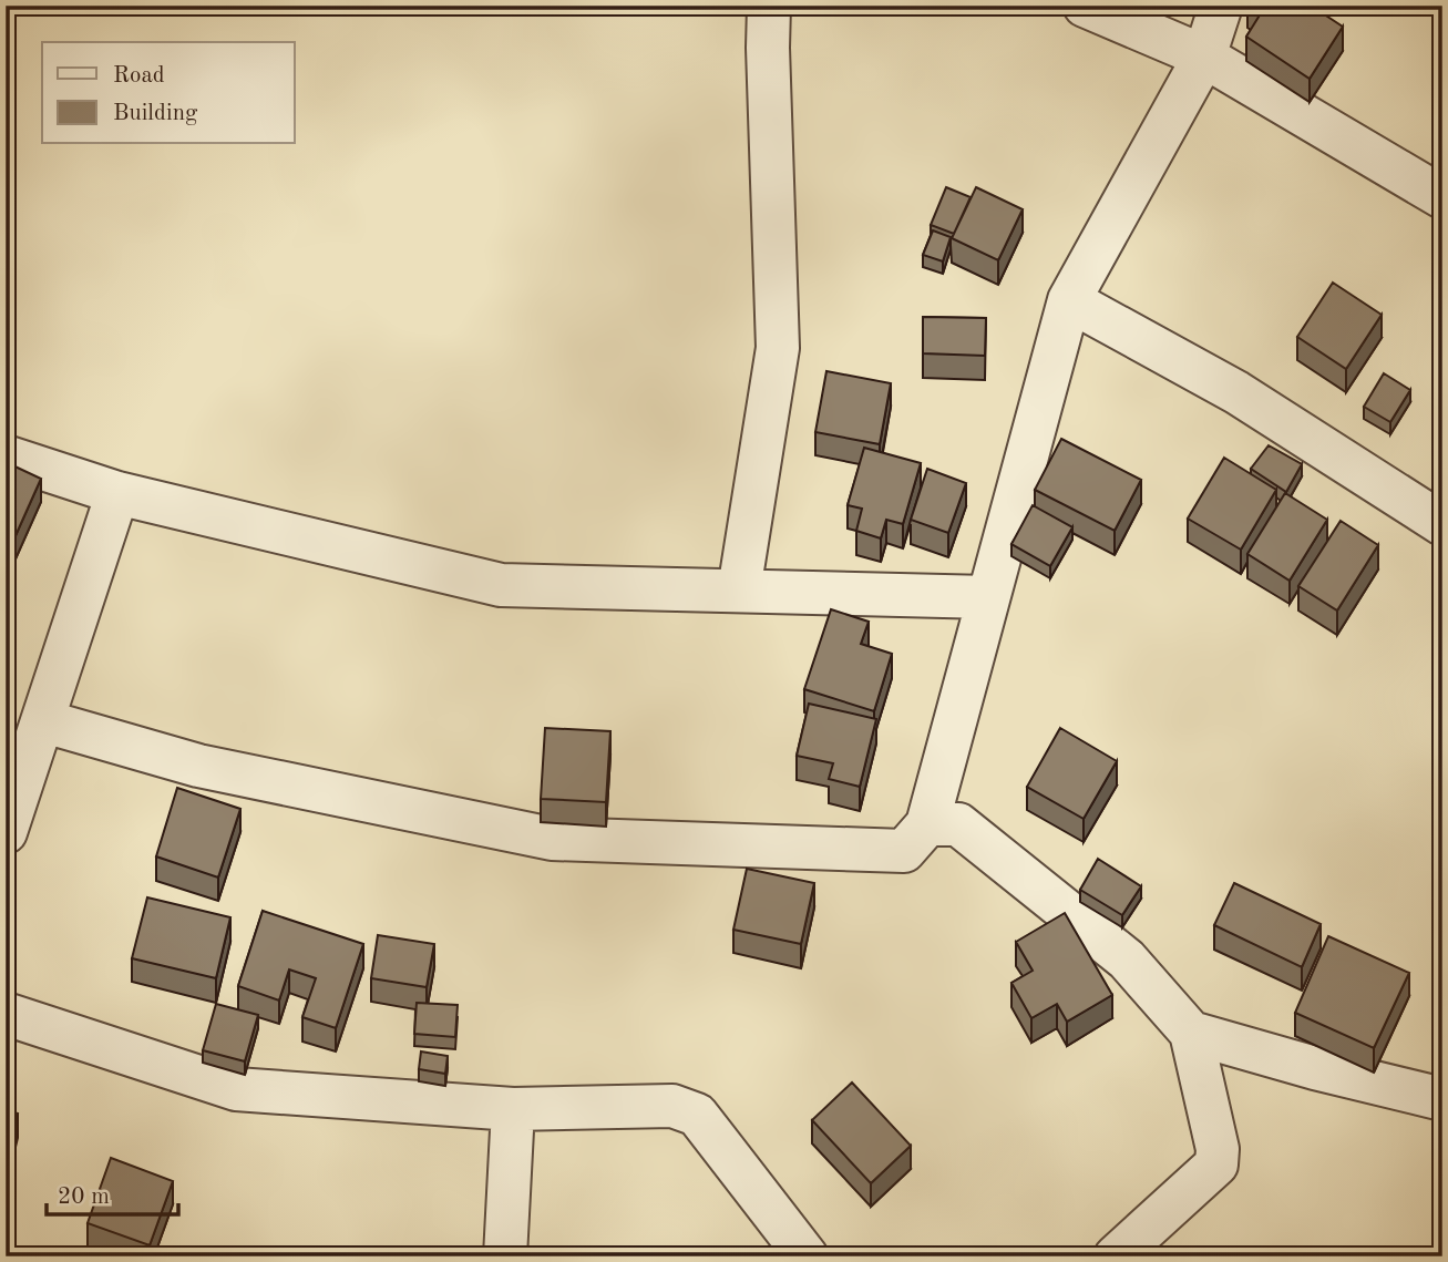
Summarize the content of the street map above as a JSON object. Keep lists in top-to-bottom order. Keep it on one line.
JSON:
{"legend":["Road","Building"],"scale_bar":"20 m"}
